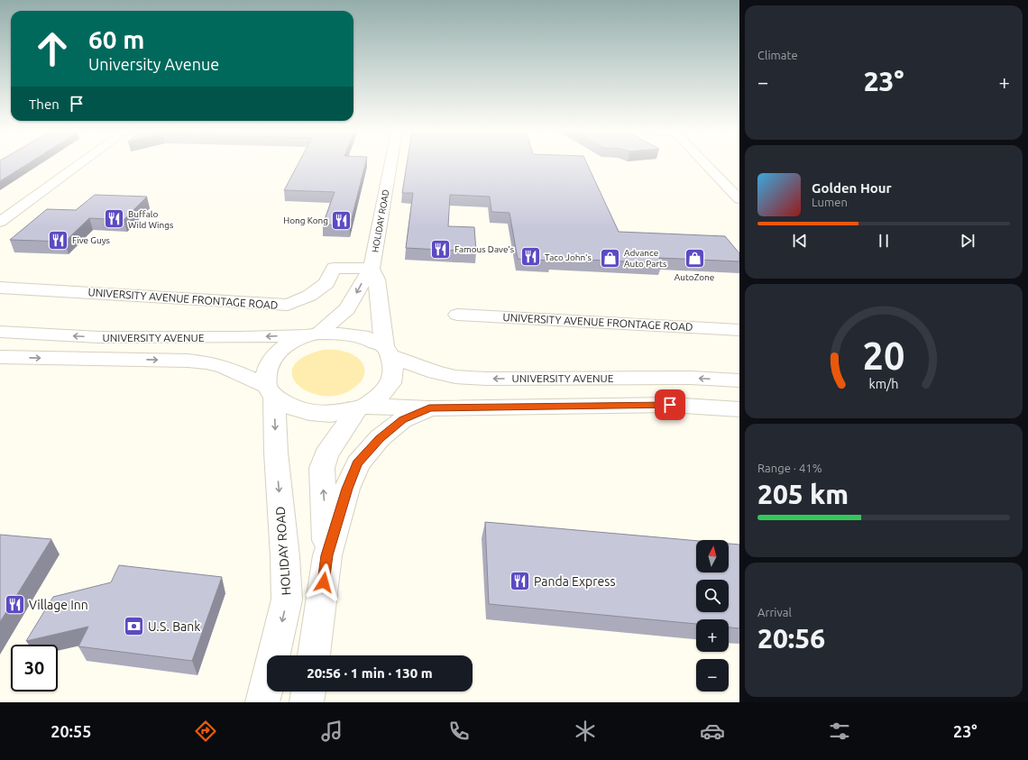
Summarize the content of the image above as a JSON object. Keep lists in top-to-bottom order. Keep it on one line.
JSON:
{"streets":{"street":["HOLIDAY ROAD","UNIVERSITY AVENUE FRONTAGE ROAD","UNIVERSITY AVENUE"]},"crossings":[["HOLIDAY ROAD","UNIVERSITY AVENUE FRONTAGE ROAD"],["HOLIDAY ROAD","UNIVERSITY AVENUE"]],"places":{"restaurant":["Buffalo Wild Wings","Hong Kong","Five Guys","Famous Dave's","Taco John's","Panda Express","Village Inn"],"shop":["Advance Auto Parts","AutoZone"],"bank":["U.S. Bank"]},"north":"top","page":{"tile":["Climate",["Range · 41%","205 km"],["Arrival","20:56"]],"turn":["60 m","University Avenue"],"heat":["−","23°","+"],"then":"Then","song":["Golden Hour","Lumen"],"map_buttons":["+","−"],"limit":"30","trip":"20:56 · 1 min · 130 m","tabs":["20:55","23°"],"gauge":["20","km/h"]}}
